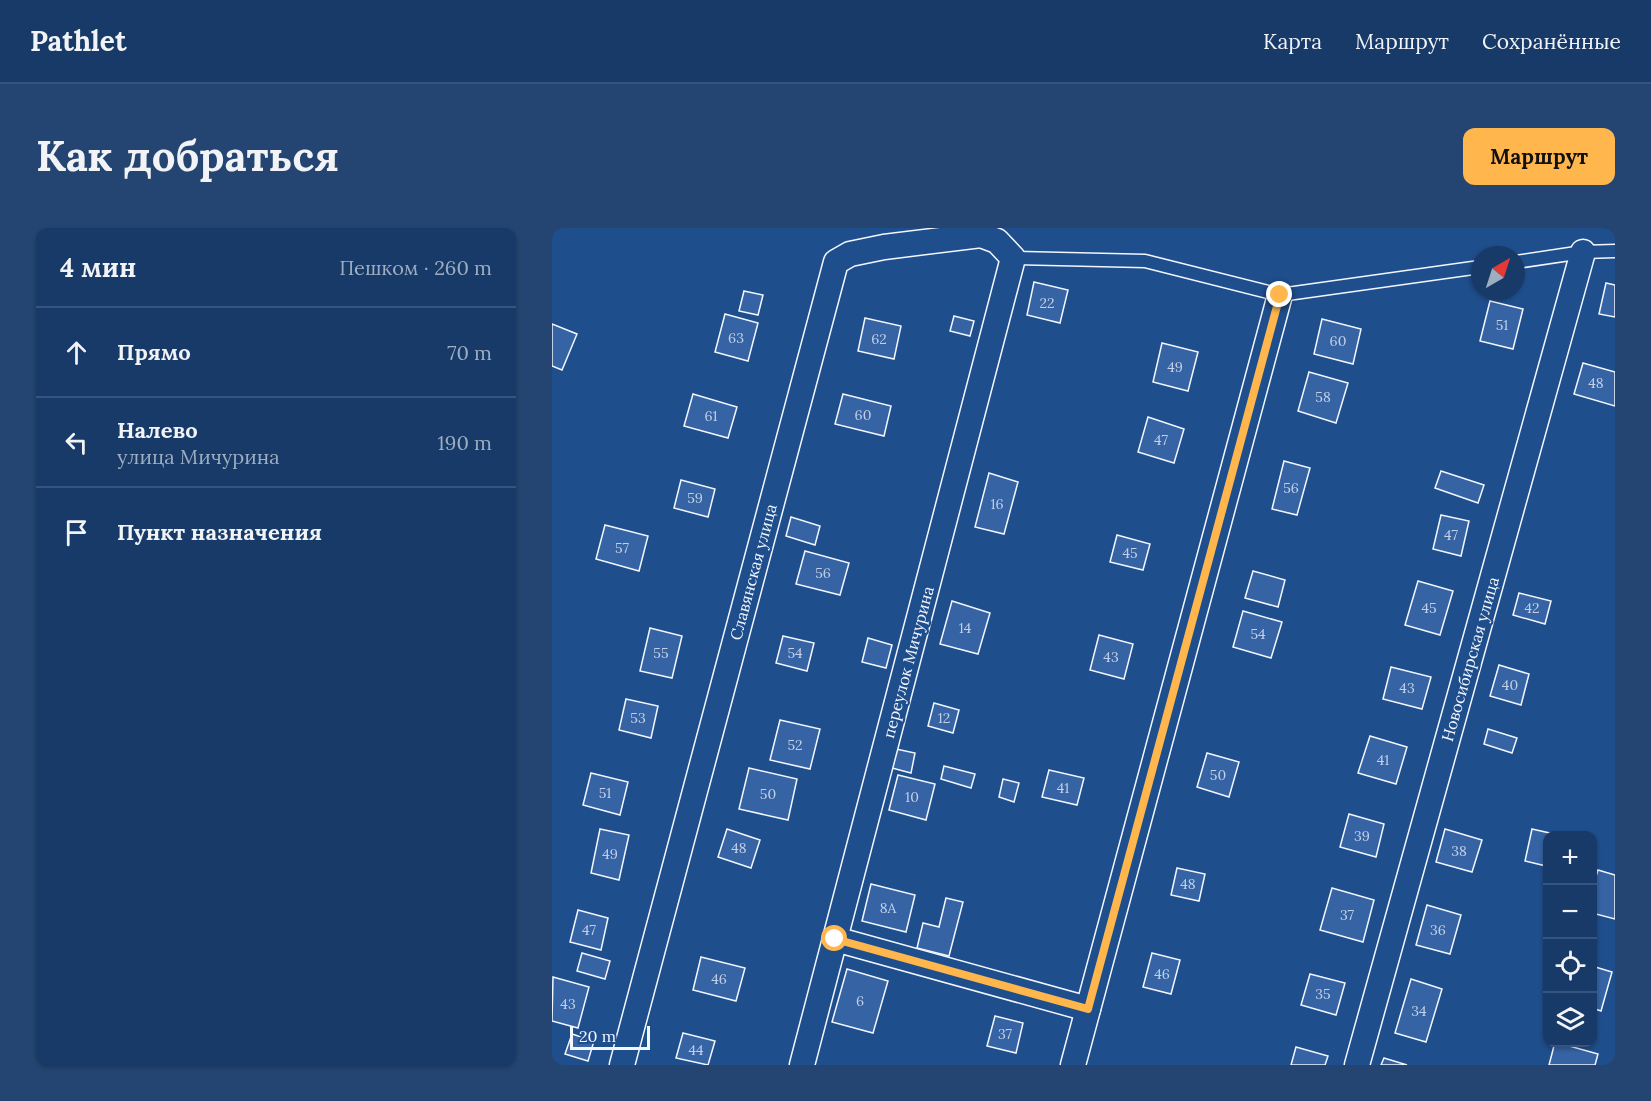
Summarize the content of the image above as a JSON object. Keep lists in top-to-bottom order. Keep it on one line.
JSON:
{"streets":{"street":["Славянская улица","Новосибирская улица","переулок Мичурина"]},"crossings":[["Славянская улица","переулок Мичурина"]],"house_numbers":["22","51","63","62","60","49","48","58","60","61","47","56","59","16","47","57","45","56","45","42","14","54","55","54","43","40","43","53","12","52","41","50","41","51","50","10","39","48","38","49","48","8А","37","47","36","46","46","35","6","43","34","37","44"],"scale_bar":"20 m","north":"top right","page":{"header":"Pathlet","nav":["Карта","Маршрут","Сохранённые"],"buttons":"Маршрут","title":"Как добраться","heading":["4 мин","Пешком · 260 m"],"list":[["Прямо","70 m"],["Налево","улица Мичурина","190 m"],"Пункт назначения"],"map_buttons":["+","−"],"scale":"20 m"}}
